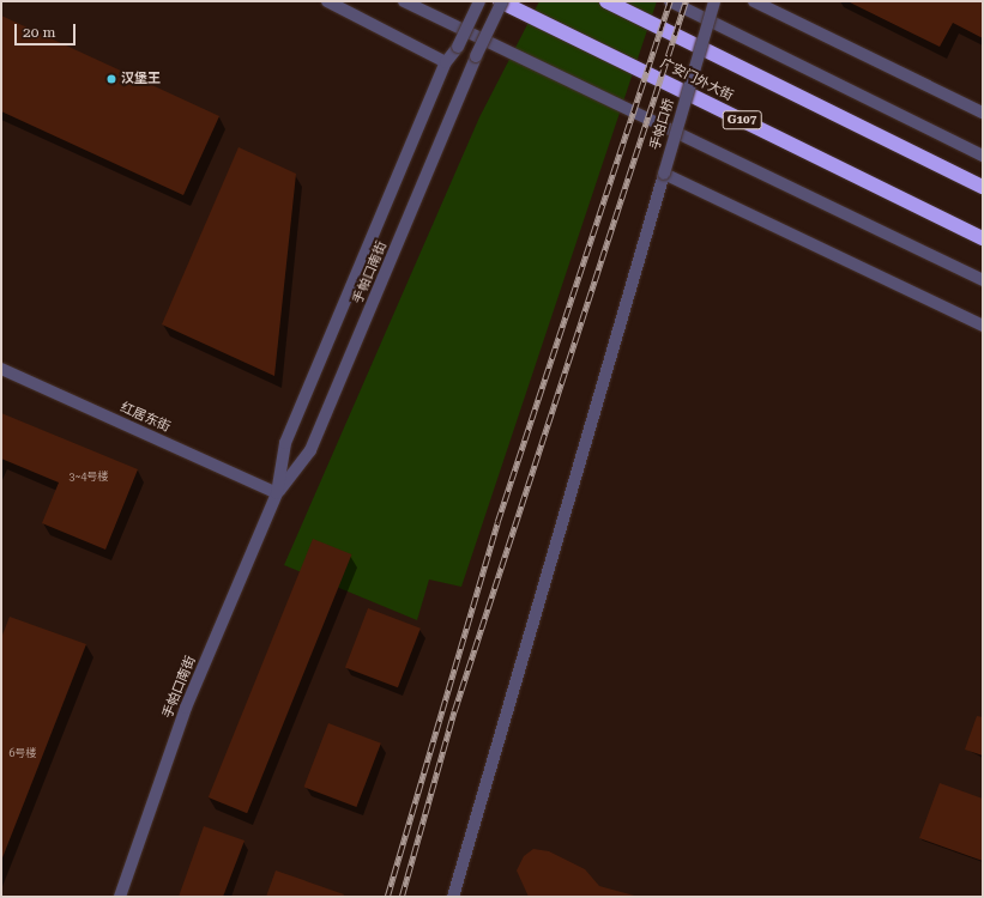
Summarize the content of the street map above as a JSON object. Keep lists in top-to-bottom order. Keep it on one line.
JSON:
{"streets":{"highway":["广安门外大街","G107"],"street":["手帕口桥","手帕口南街","红居东街"]},"crossings":[["广安门外大街","手帕口南街"],["手帕口南街","红居东街"]],"places":["汉堡王"],"house_numbers":["3~4号楼","6号楼"],"scale_bar":"20 m"}
